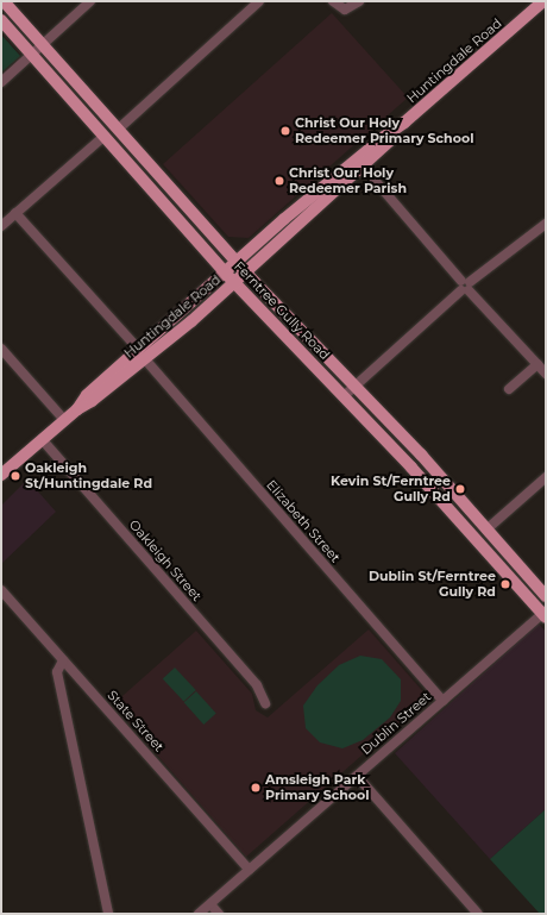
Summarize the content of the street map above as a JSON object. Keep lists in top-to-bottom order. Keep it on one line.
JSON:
{"streets":{"main road":["Huntingdale Road","Ferntree Gully Road"],"street":["Elizabeth Street","Oakleigh Street","State Street","Dublin Street"]},"crossings":[["Huntingdale Road","Ferntree Gully Road"],["Huntingdale Road","Elizabeth Street"],["Huntingdale Road","Oakleigh Street"],["Ferntree Gully Road","Dublin Street"],["Elizabeth Street","Dublin Street"],["State Street","Dublin Street"]],"places":["Christ Our Holy Redeemer Primary School","Christ Our Holy Redeemer Parish","Oakleigh St/Huntingdale Rd","Kevin St/Ferntree Gully Rd","Dublin St/Ferntree Gully Rd","Amsleigh Park Primary School"]}
